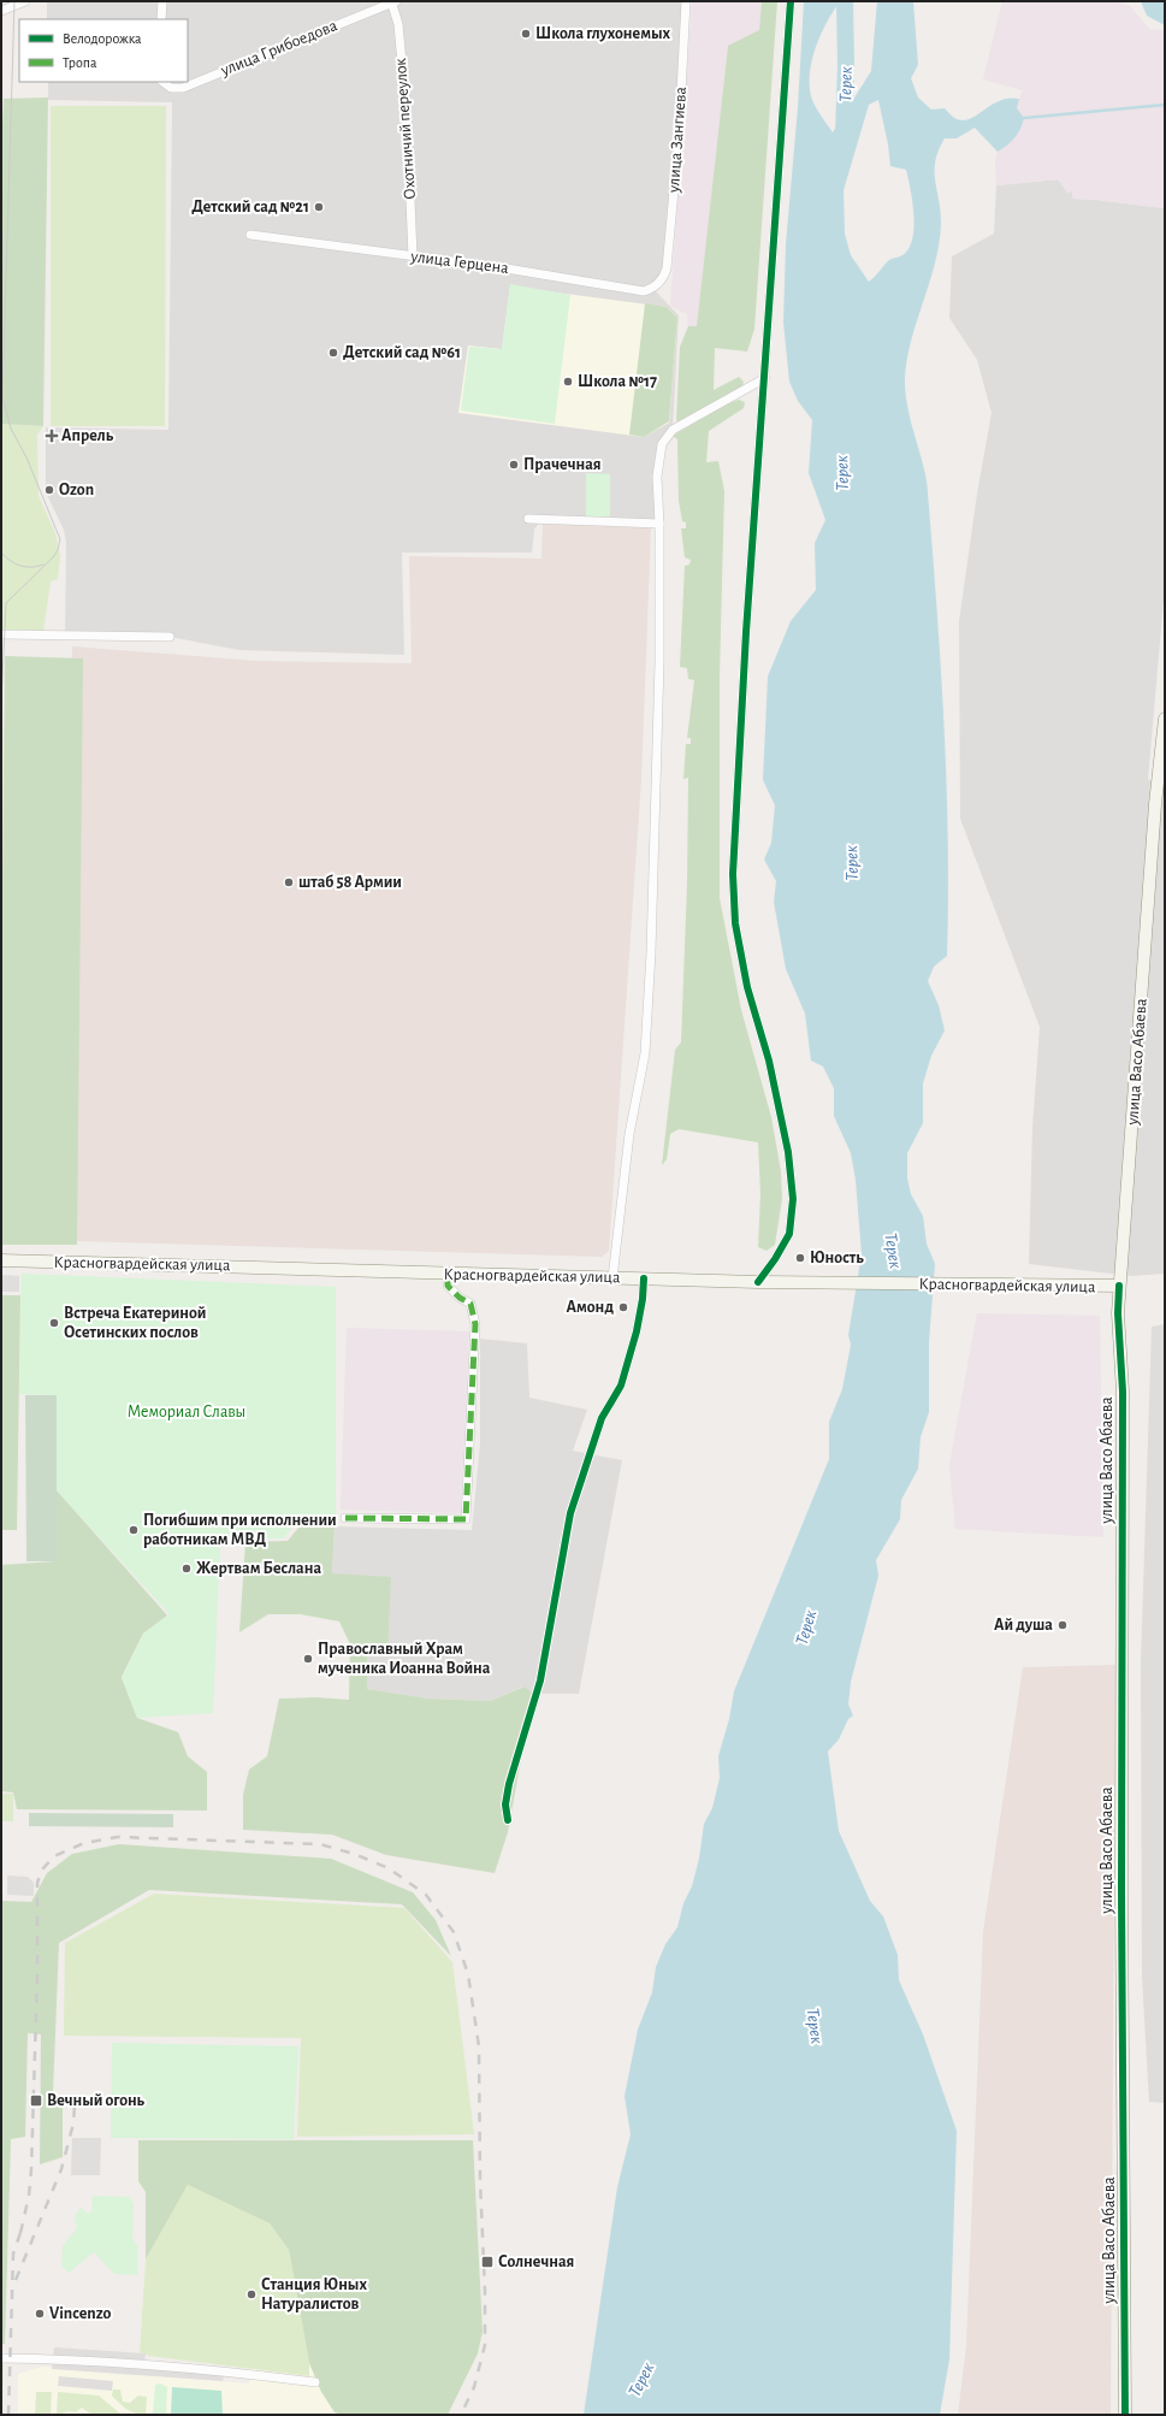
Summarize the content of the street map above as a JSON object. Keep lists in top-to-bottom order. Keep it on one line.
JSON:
{"streets":{"main road":["улица Васо Абаева","Красногвардейская улица"],"street":["улица Грибоедова","Охотничий переулок","улица Зангиева","улица Герцена"]},"crossings":[["улица Грибоедова","Охотничий переулок"],["Охотничий переулок","улица Герцена"],["улица Зангиева","улица Герцена"],["улица Васо Абаева","Красногвардейская улица"]],"water":["Терек"],"parks":["Мемориал Славы"],"places":{"other":["Школа глухонемых","Детский сад №21","Детский сад №61","Школа №17","Прачечная","Ozon","штаб 58 Армии","Юность","Амонд","Встреча Екатериной Осетинских послов","Погибшим при исполнении работникам МВД","Жертвам Беслана","Ай душа","Православный Храм мученика Иоанна Война","Станция Юных Натуралистов","Vincenzo"],"health":["Апрель"],"transit":["Вечный огонь","Солнечная"]},"legend":["Велодорожка","Тропа"]}
